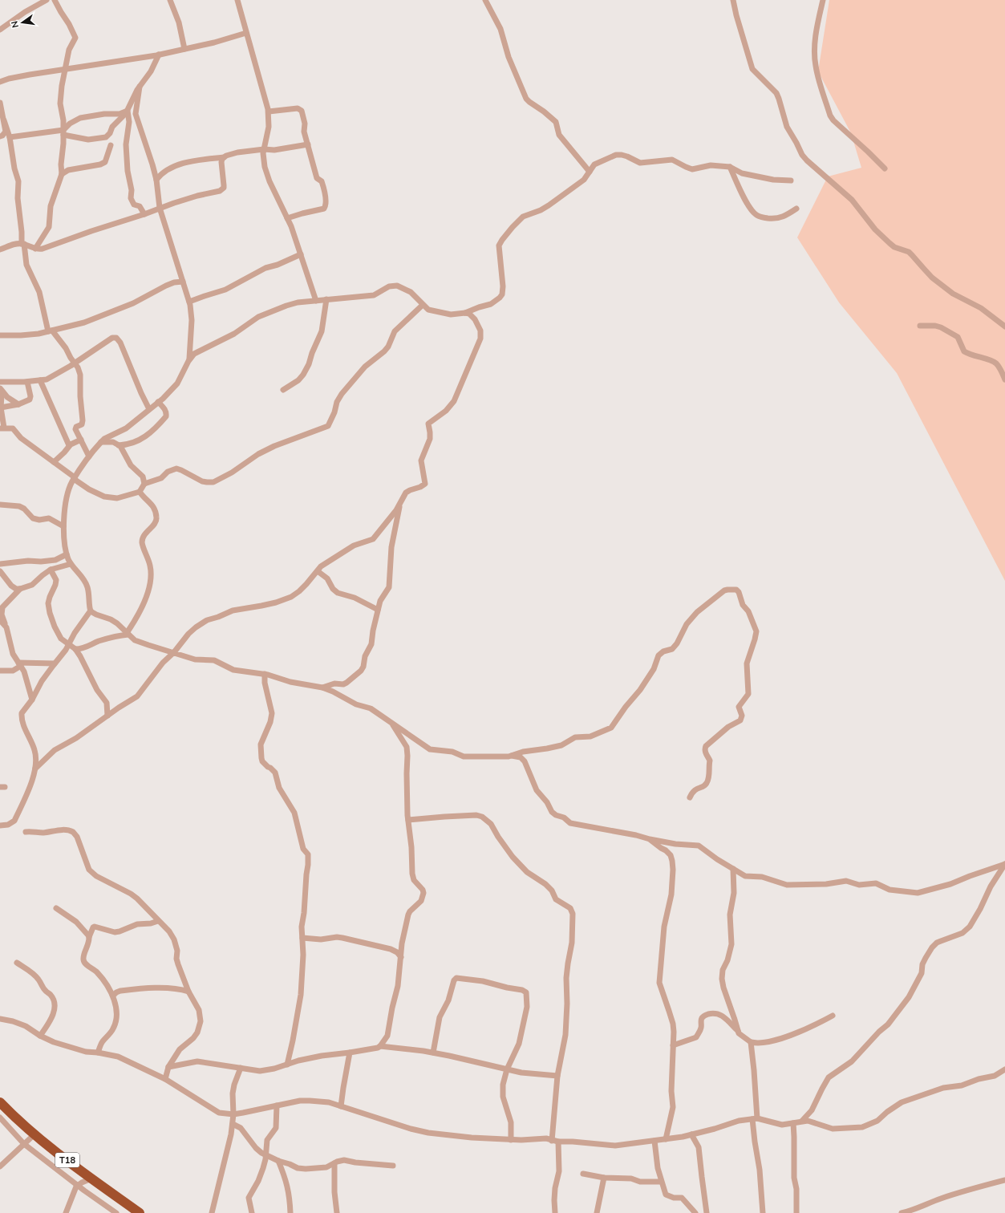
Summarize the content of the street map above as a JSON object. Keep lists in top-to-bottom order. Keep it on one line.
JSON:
{"streets":{"highway":["T18"]},"north":"left"}
